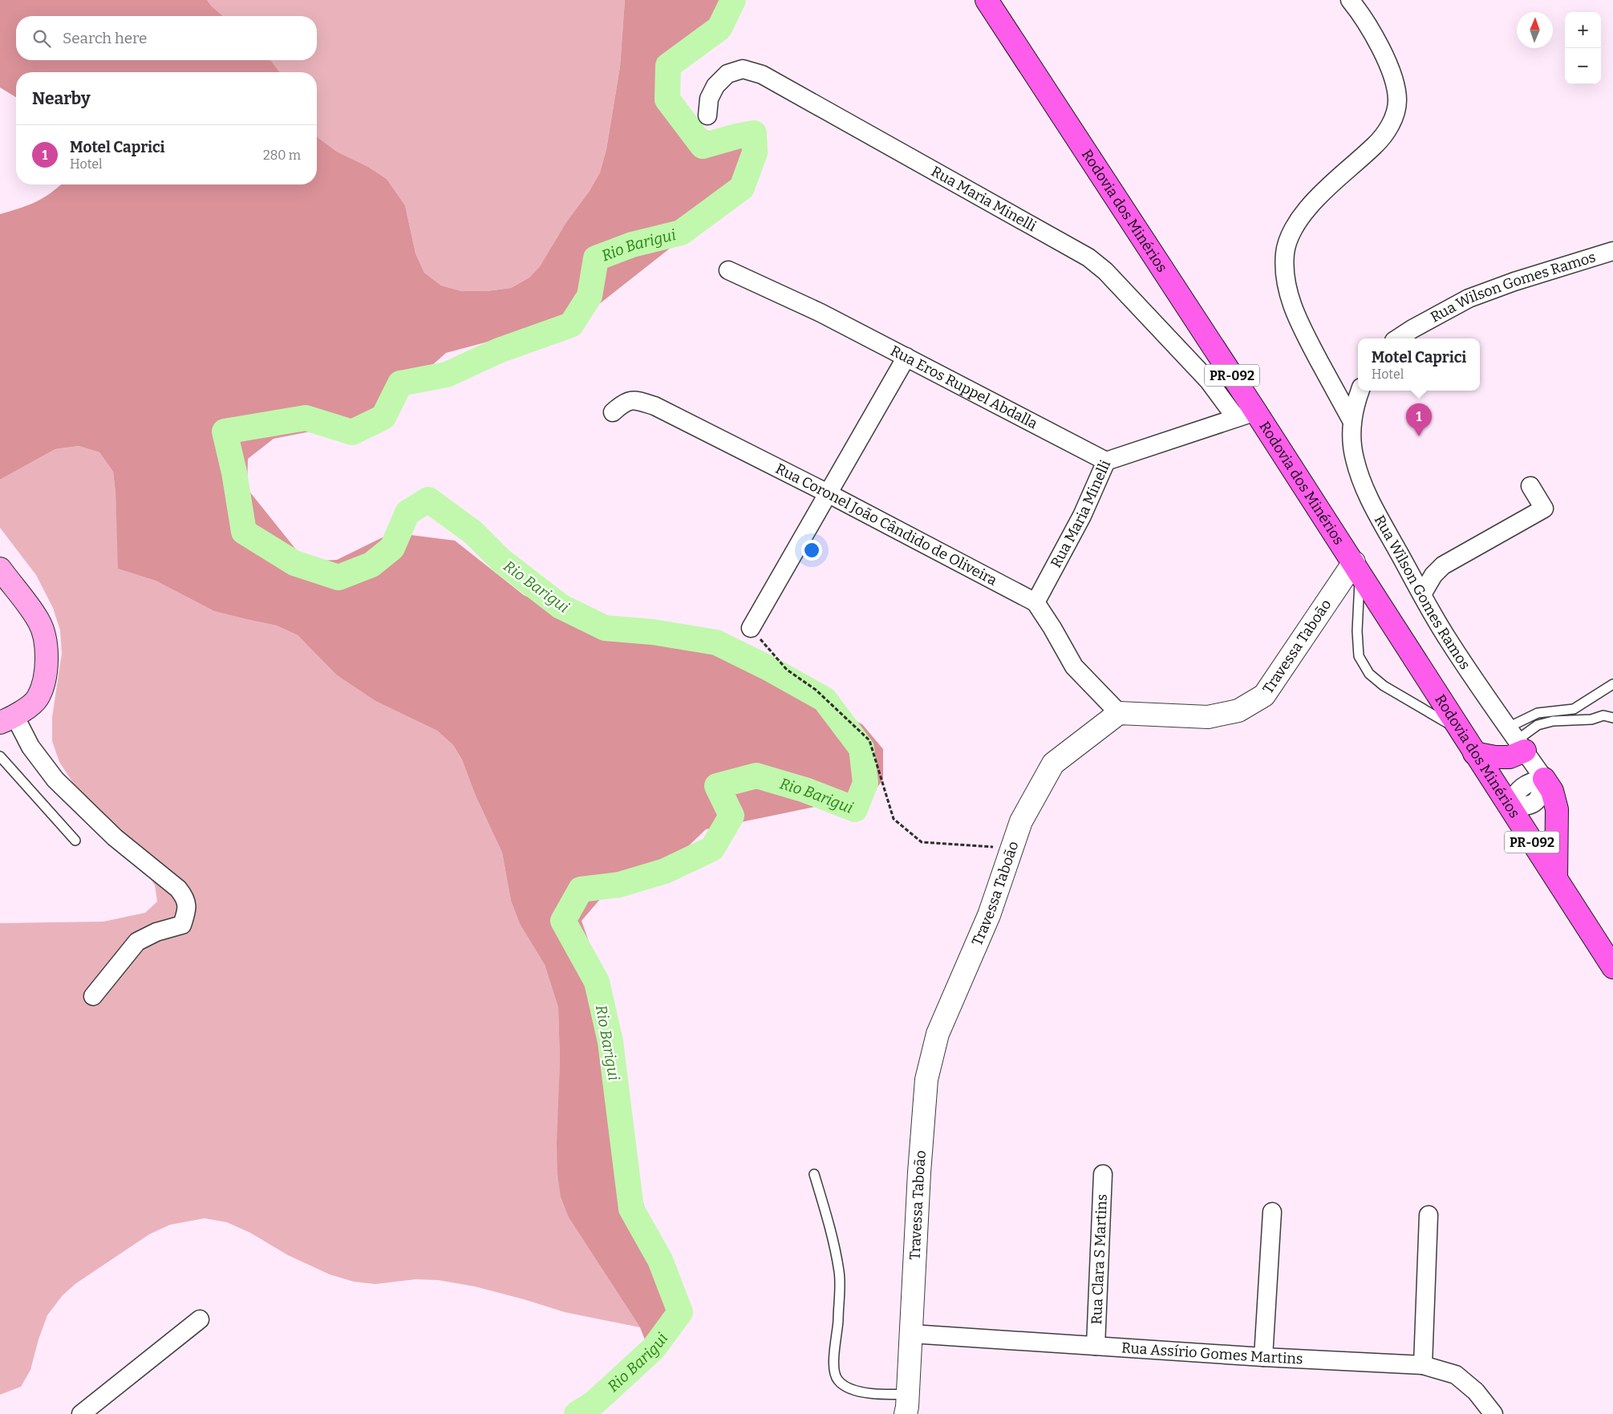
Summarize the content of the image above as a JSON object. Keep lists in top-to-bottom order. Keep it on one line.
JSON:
{"streets":{"main road":["Rodovia dos Minérios","PR-092"],"street":["Rua Maria Minelli","Rua Wilson Gomes Ramos","Rua Eros Ruppel Abdalla","Rua Coronel João Cândido de Oliveira","Travessa Taboão","Rua Clara S Martins","Rua Assírio Gomes Martins"]},"crossings":[["Rua Maria Minelli","Rodovia dos Minérios"],["Rua Maria Minelli","Rua Eros Ruppel Abdalla"],["Rua Maria Minelli","Rua Coronel João Cândido de Oliveira"],["Rodovia dos Minérios","Travessa Taboão"],["Rua Coronel João Cândido de Oliveira","Travessa Taboão"],["Travessa Taboão","Rua Assírio Gomes Martins"],["Rua Clara S Martins","Rua Assírio Gomes Martins"]],"water":["Rio Barigui"],"north":"top","page":{"map_buttons":["+","−"],"search":"Search here","heading":"Nearby","list":[{"mark":"1","name":"Motel Caprici","note":"Hotel","value":"280 m"}],"popup":["Motel Caprici","Hotel"],"pins":"1"}}
